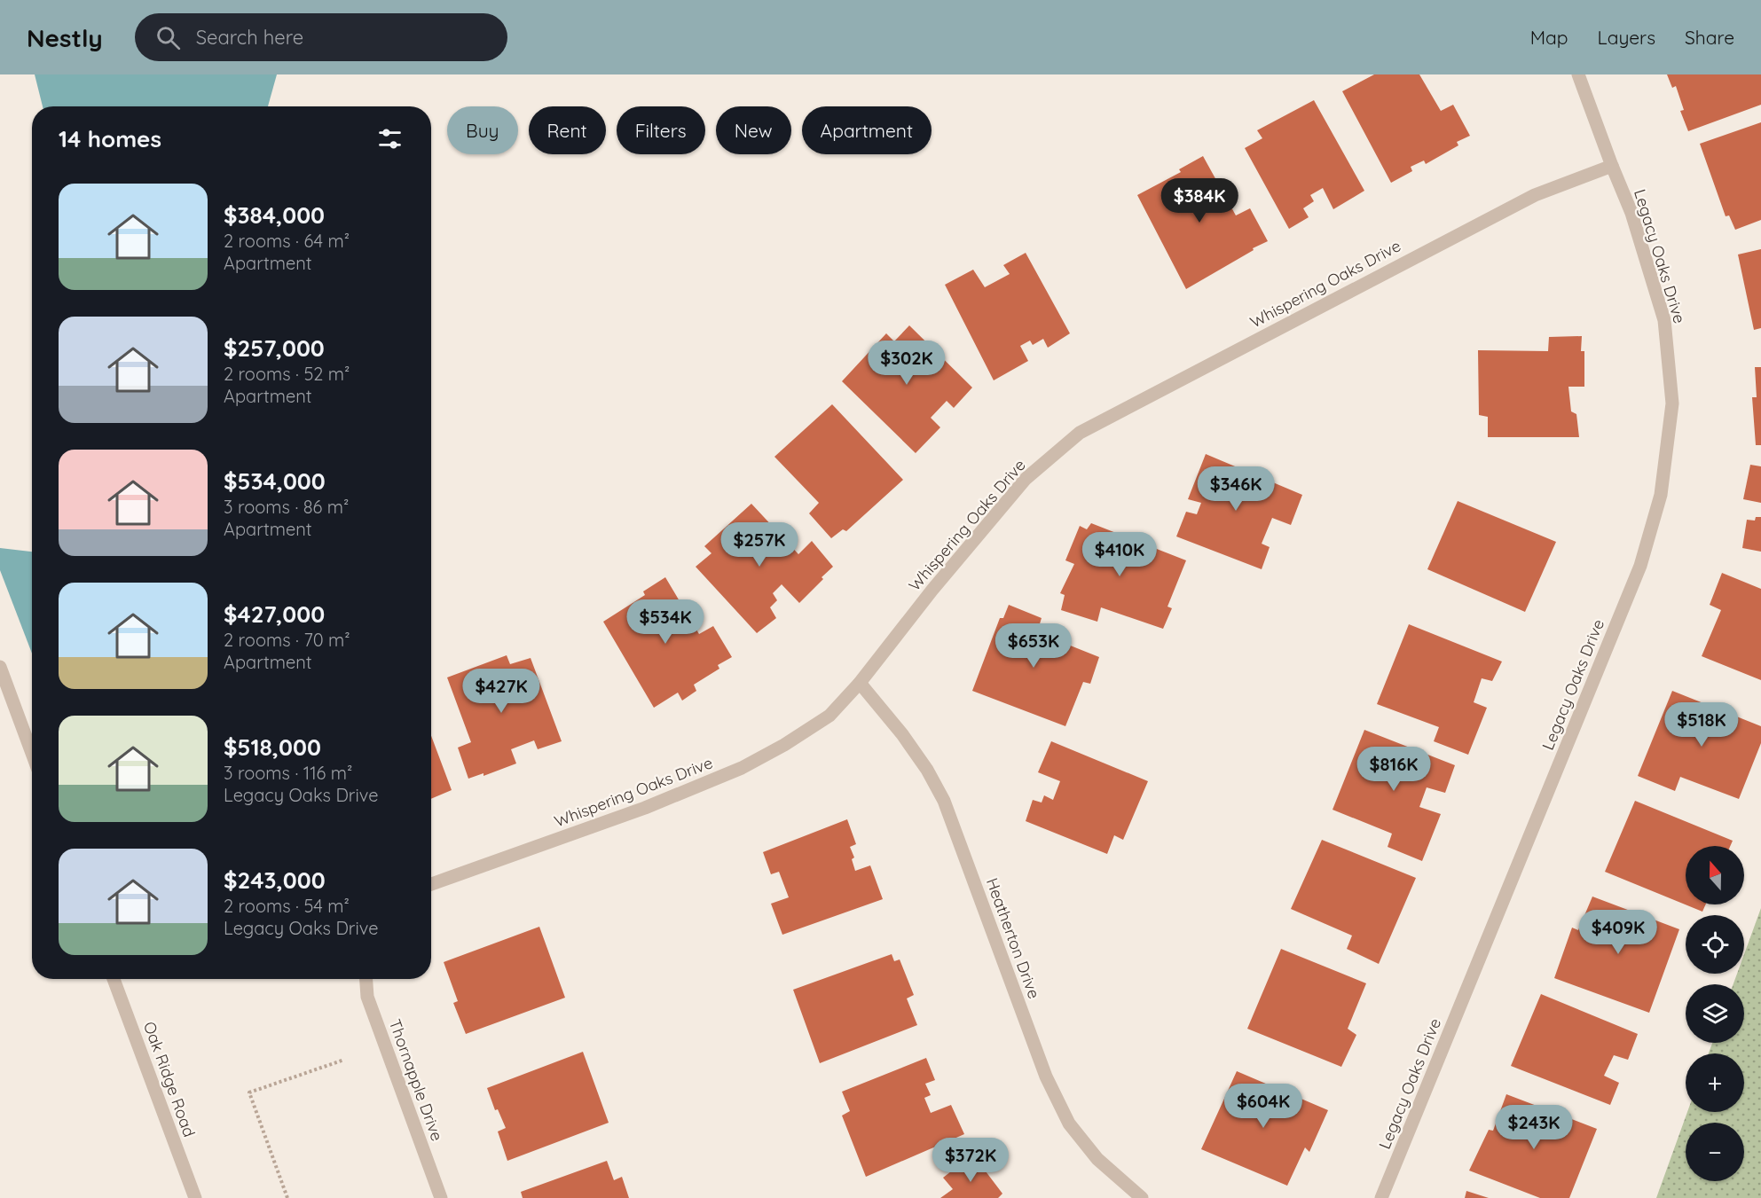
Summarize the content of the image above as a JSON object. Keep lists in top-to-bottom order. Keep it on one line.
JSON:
{"streets":{"street":["Legacy Oaks Drive","Whispering Oaks Drive","Heatherton Drive","Oak Ridge Road","Thornapple Drive"]},"crossings":[["Legacy Oaks Drive","Whispering Oaks Drive"],["Whispering Oaks Drive","Heatherton Drive"]],"north":"top","page":{"header":"Nestly","search":"Search here","nav":["Map","Layers","Share"],"chip":["Buy","Rent","Filters","New","Apartment"],"heading":"14 homes","list":[{"name":"$384,000","note":"2 rooms · 64 m² · Apartment"},{"name":"$257,000","note":"2 rooms · 52 m² · Apartment"},{"name":"$534,000","note":"3 rooms · 86 m² · Apartment"},{"name":"$427,000","note":"2 rooms · 70 m² · Apartment"},{"name":"$518,000","note":"3 rooms · 116 m² · Legacy Oaks Drive"},{"name":"$243,000","note":"2 rooms · 54 m² · Legacy Oaks Drive"}],"price":["$384K","$302K","$346K","$257K","$410K","$534K","$653K","$427K","$518K","$816K","$409K","$604K","$243K","$372K"],"map_buttons":["+","−"]}}
